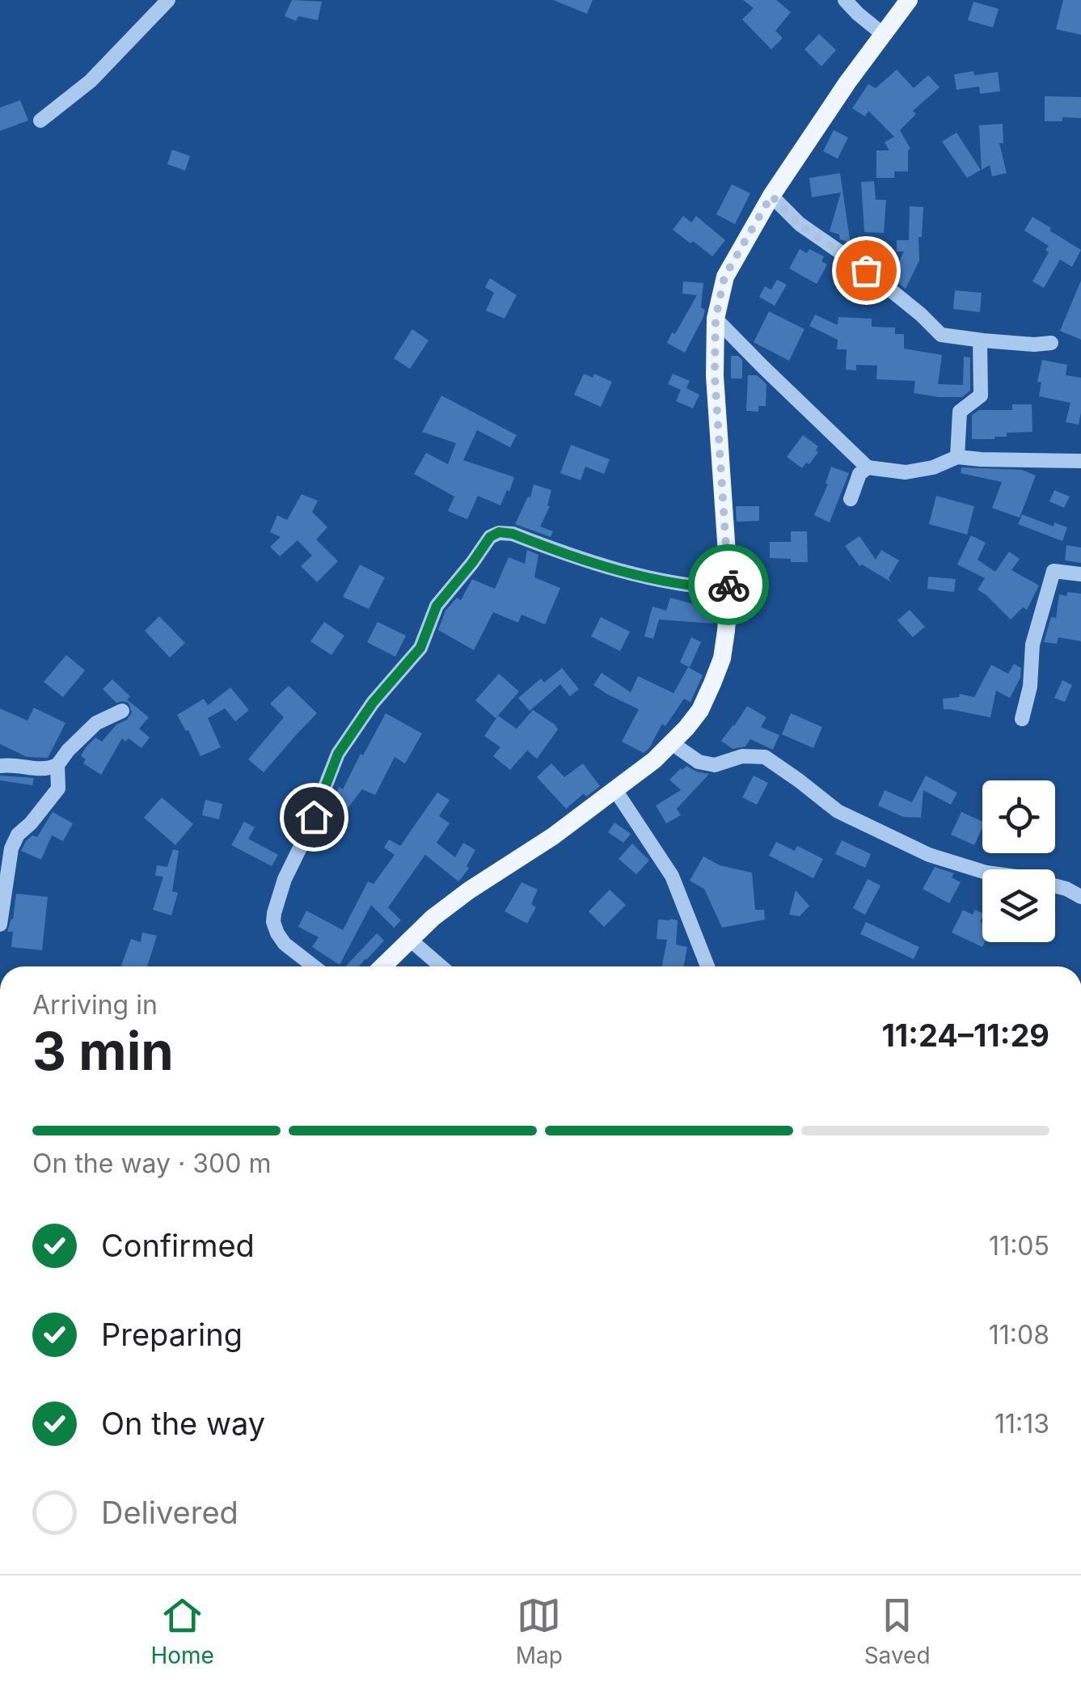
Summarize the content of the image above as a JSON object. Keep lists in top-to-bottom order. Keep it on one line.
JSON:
{"page":{"heading":["3 min","Arriving in","11:24–11:29"],"bar":"On the way · 300 m","list":[["Confirmed","11:05"],["Preparing","11:08"],["On the way","11:13"],"Delivered"],"tabs":["Home","Map","Saved"]}}
